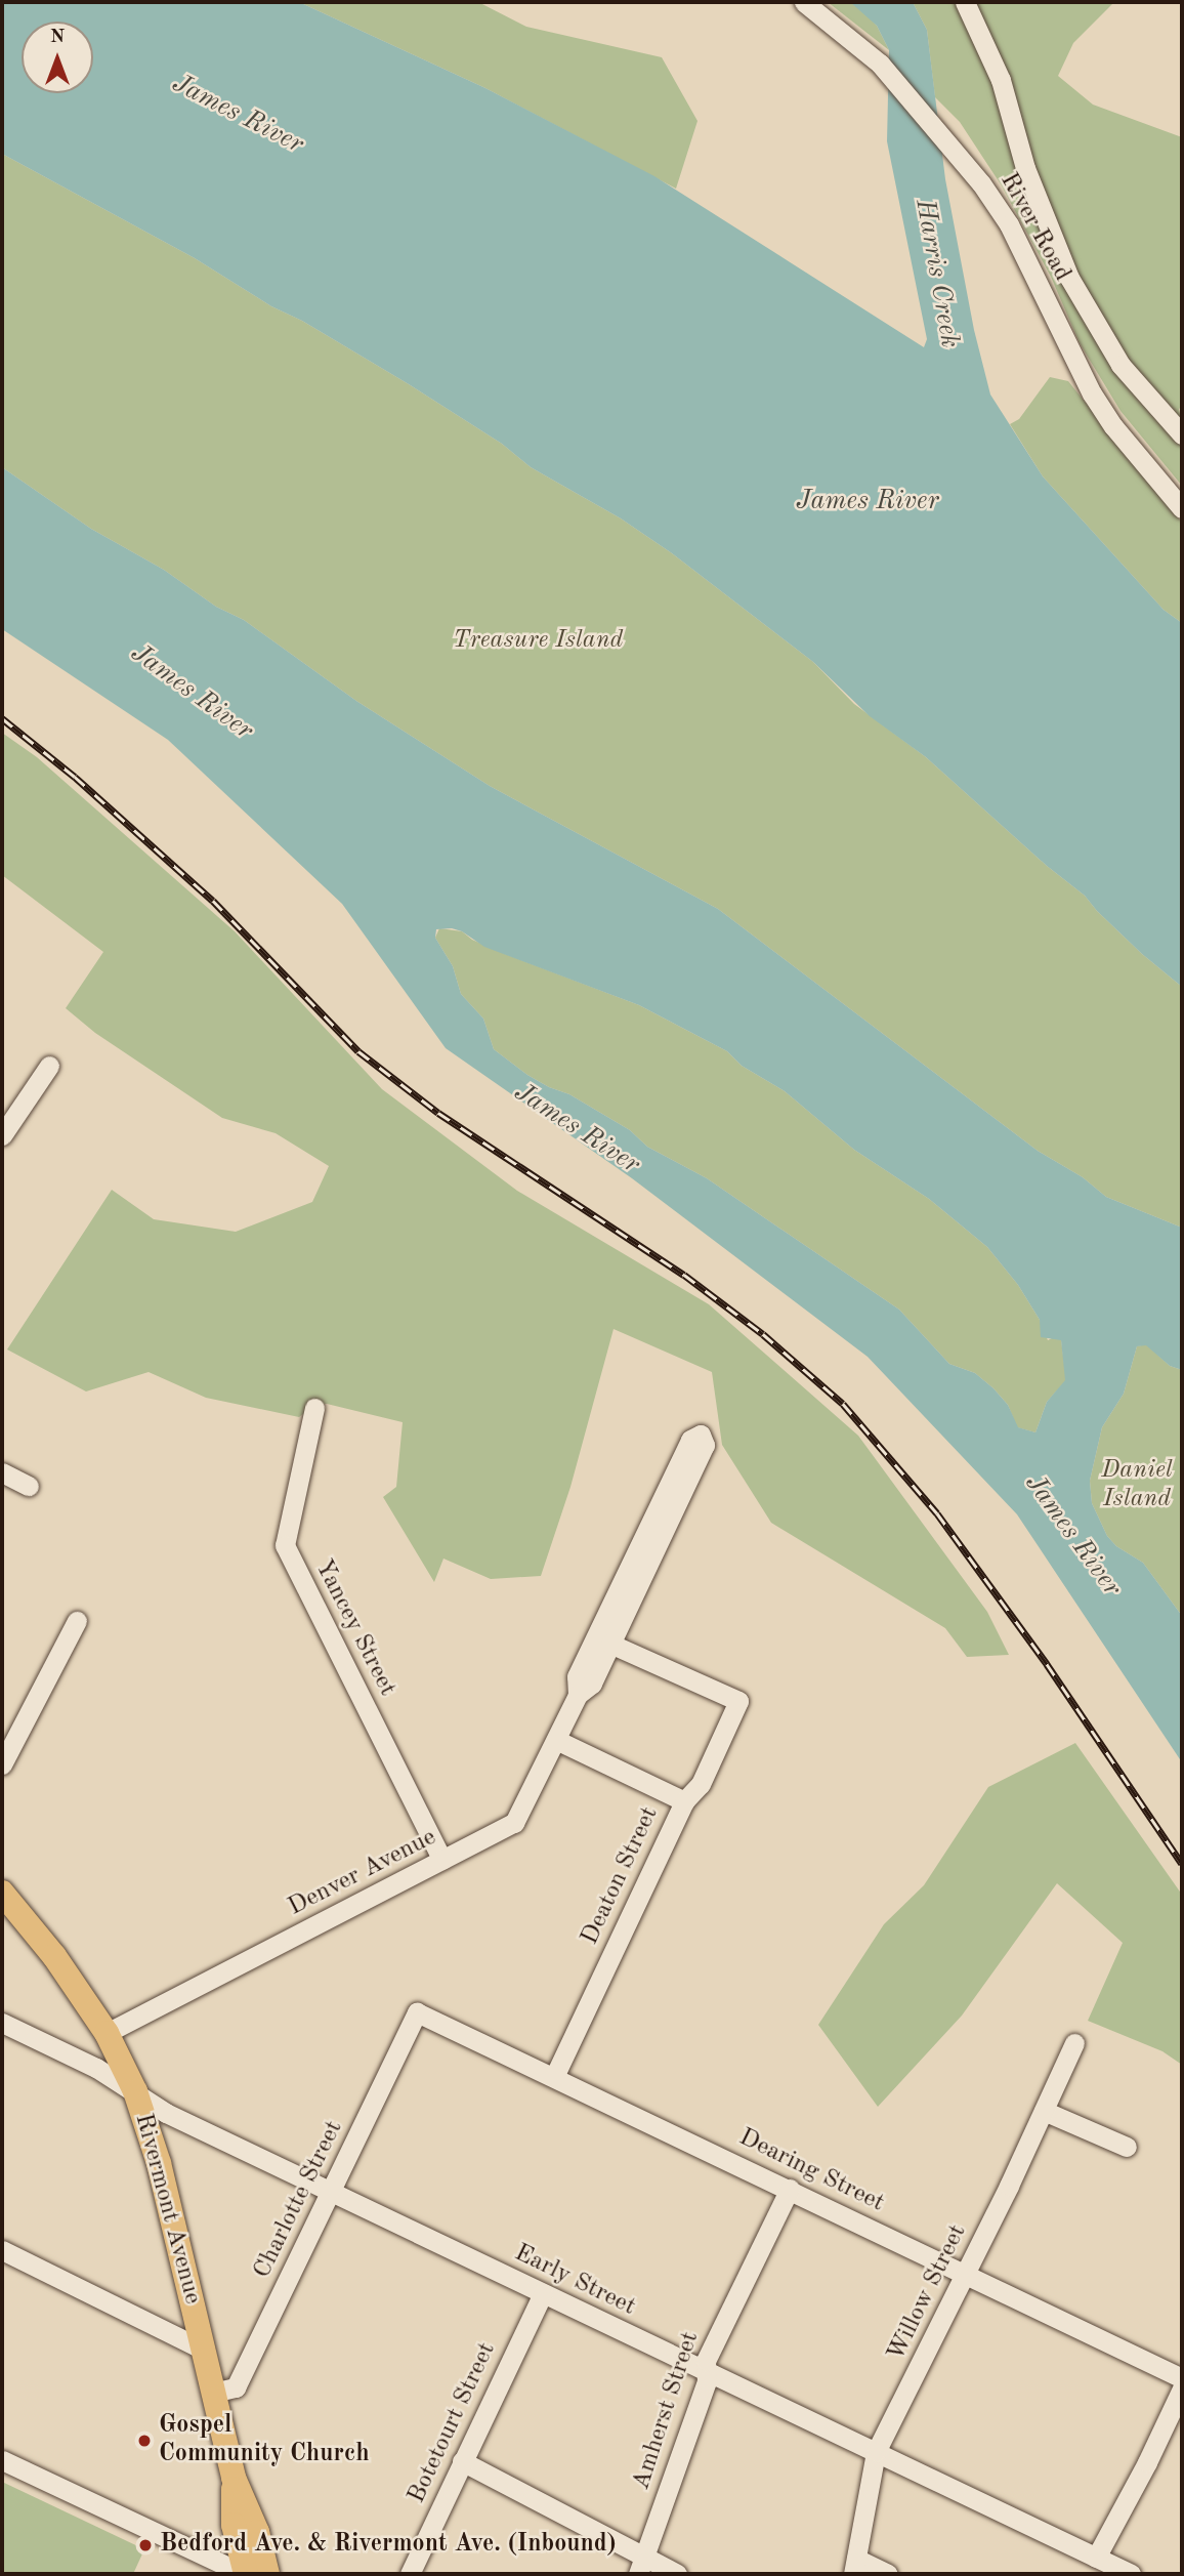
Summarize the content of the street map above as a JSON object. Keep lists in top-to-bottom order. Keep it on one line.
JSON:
{"streets":{"main road":["Rivermont Avenue"],"street":["River Road","Yancey Street","Denver Avenue","Deaton Street","Dearing Street","Charlotte Street","Early Street","Willow Street","Amherst Street","Botetourt Street"]},"crossings":[["Yancey Street","Denver Avenue"],["Denver Avenue","Deaton Street"],["Denver Avenue","Rivermont Avenue"],["Deaton Street","Dearing Street"],["Dearing Street","Charlotte Street"],["Dearing Street","Willow Street"],["Dearing Street","Amherst Street"],["Charlotte Street","Rivermont Avenue"],["Charlotte Street","Early Street"],["Rivermont Avenue","Early Street"],["Early Street","Willow Street"],["Early Street","Amherst Street"],["Early Street","Botetourt Street"]],"water":["James River","Harris Creek"],"parks":["Treasure Island","Daniel Island"],"places":["Gospel Community Church","Bedford Ave. & Rivermont Ave. (Inbound)"],"north":"top"}
